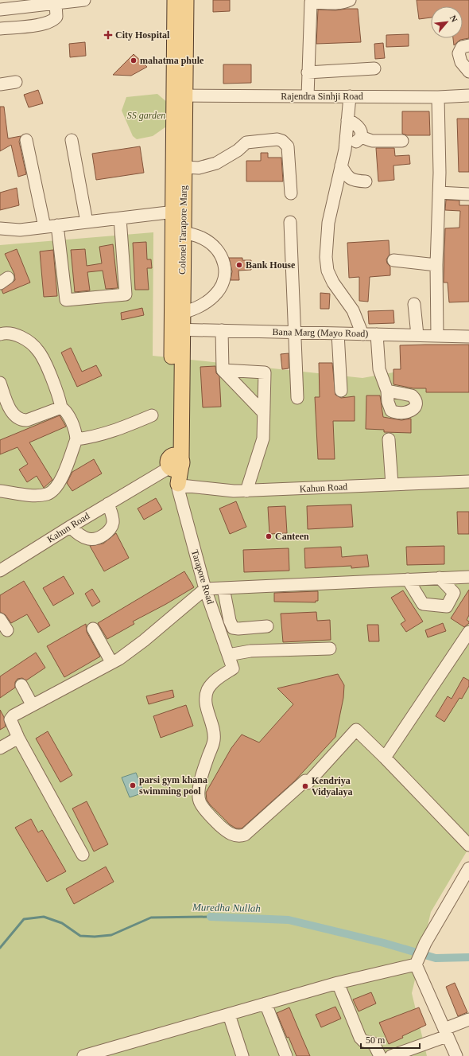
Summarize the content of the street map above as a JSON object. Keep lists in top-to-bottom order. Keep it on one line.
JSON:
{"streets":{"main road":["Colonel Tarapore Marg"],"street":["Rajendra Sinhji Road","Bana Marg (Mayo Road)","Kahun Road","Tarapore Road"]},"crossings":[["Rajendra Sinhji Road","Colonel Tarapore Marg"],["Colonel Tarapore Marg","Bana Marg (Mayo Road)"],["Colonel Tarapore Marg","Kahun Road"],["Colonel Tarapore Marg","Tarapore Road"],["Kahun Road","Tarapore Road"]],"water":["Muredha Nullah"],"parks":["SS garden"],"places":{"health":["City Hospital"],"other":["mahatma phule","Bank House","Canteen","parsi gym khana swimming pool","Kendriya Vidyalaya"]},"scale_bar":"50 m","north":"top right"}
